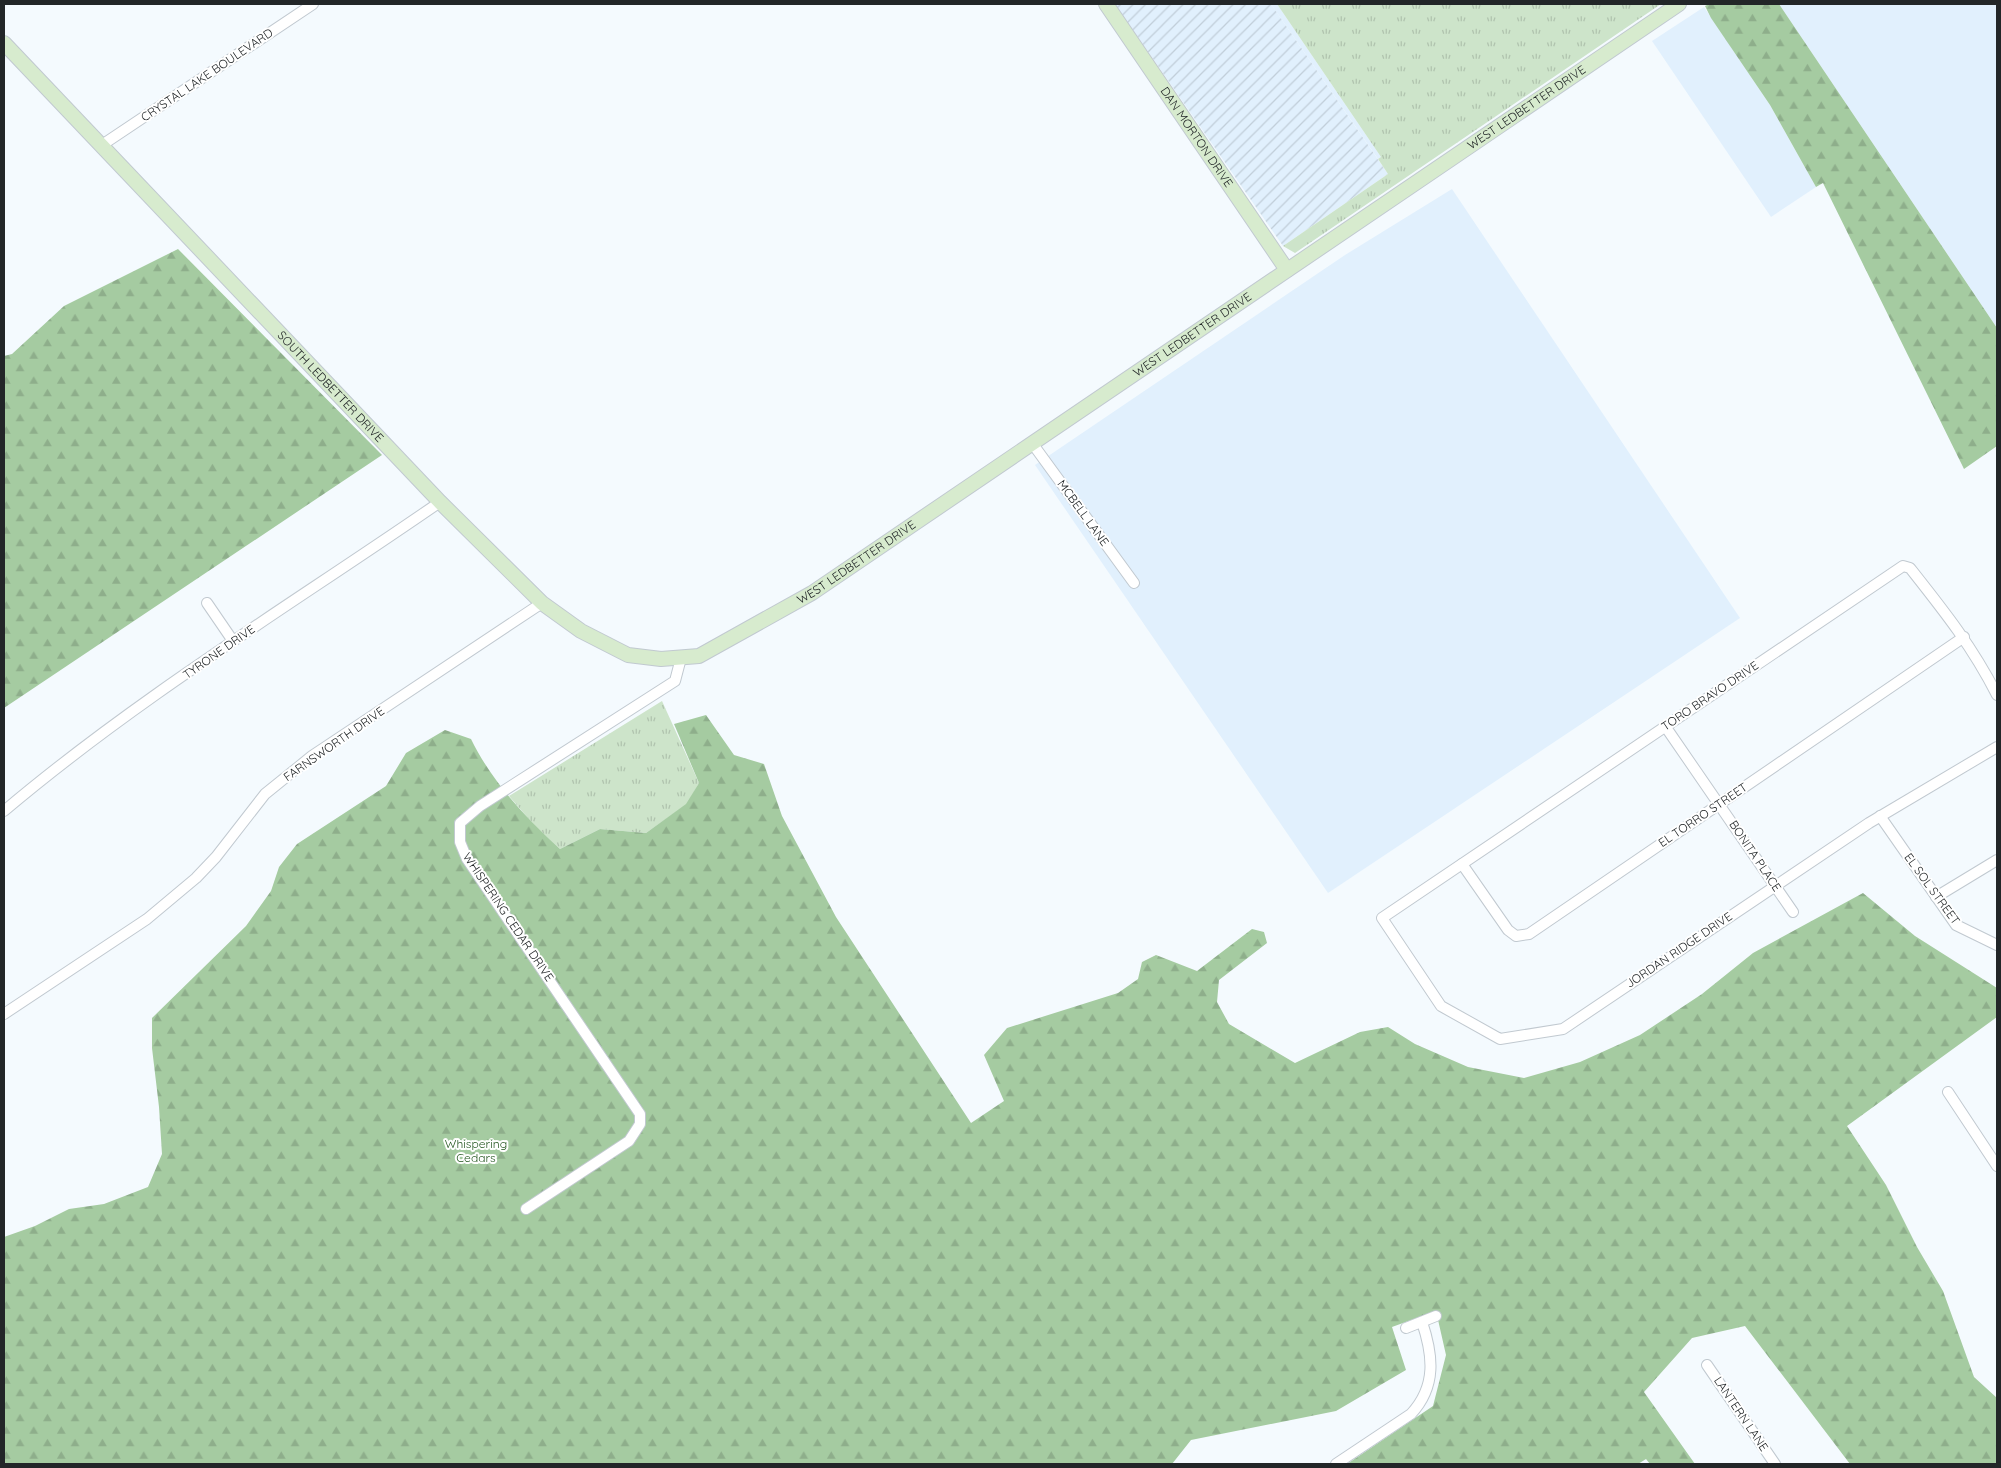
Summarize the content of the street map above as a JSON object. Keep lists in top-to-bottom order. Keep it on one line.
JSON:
{"streets":{"street":["CRYSTAL LAKE BOULEVARD","WEST LEDBETTER DRIVE","DAN MORTON DRIVE","SOUTH LEDBETTER DRIVE","MCBELL LANE","TYRONE DRIVE","TORO BRAVO DRIVE","FARNSWORTH DRIVE","EL TORRO STREET","BONITA PLACE","EL SOL STREET","WHISPERING CEDAR DRIVE","JORDAN RIDGE DRIVE","LANTERN LANE"]},"crossings":[["CRYSTAL LAKE BOULEVARD","SOUTH LEDBETTER DRIVE"],["WEST LEDBETTER DRIVE","DAN MORTON DRIVE"],["WEST LEDBETTER DRIVE","SOUTH LEDBETTER DRIVE"],["WEST LEDBETTER DRIVE","MCBELL LANE"],["SOUTH LEDBETTER DRIVE","TYRONE DRIVE"],["SOUTH LEDBETTER DRIVE","FARNSWORTH DRIVE"],["SOUTH LEDBETTER DRIVE","WHISPERING CEDAR DRIVE"],["TORO BRAVO DRIVE","EL TORRO STREET"],["TORO BRAVO DRIVE","BONITA PLACE"],["TORO BRAVO DRIVE","JORDAN RIDGE DRIVE"],["EL TORRO STREET","BONITA PLACE"],["BONITA PLACE","JORDAN RIDGE DRIVE"],["EL SOL STREET","JORDAN RIDGE DRIVE"]],"parks":["Whispering Cedars"]}
